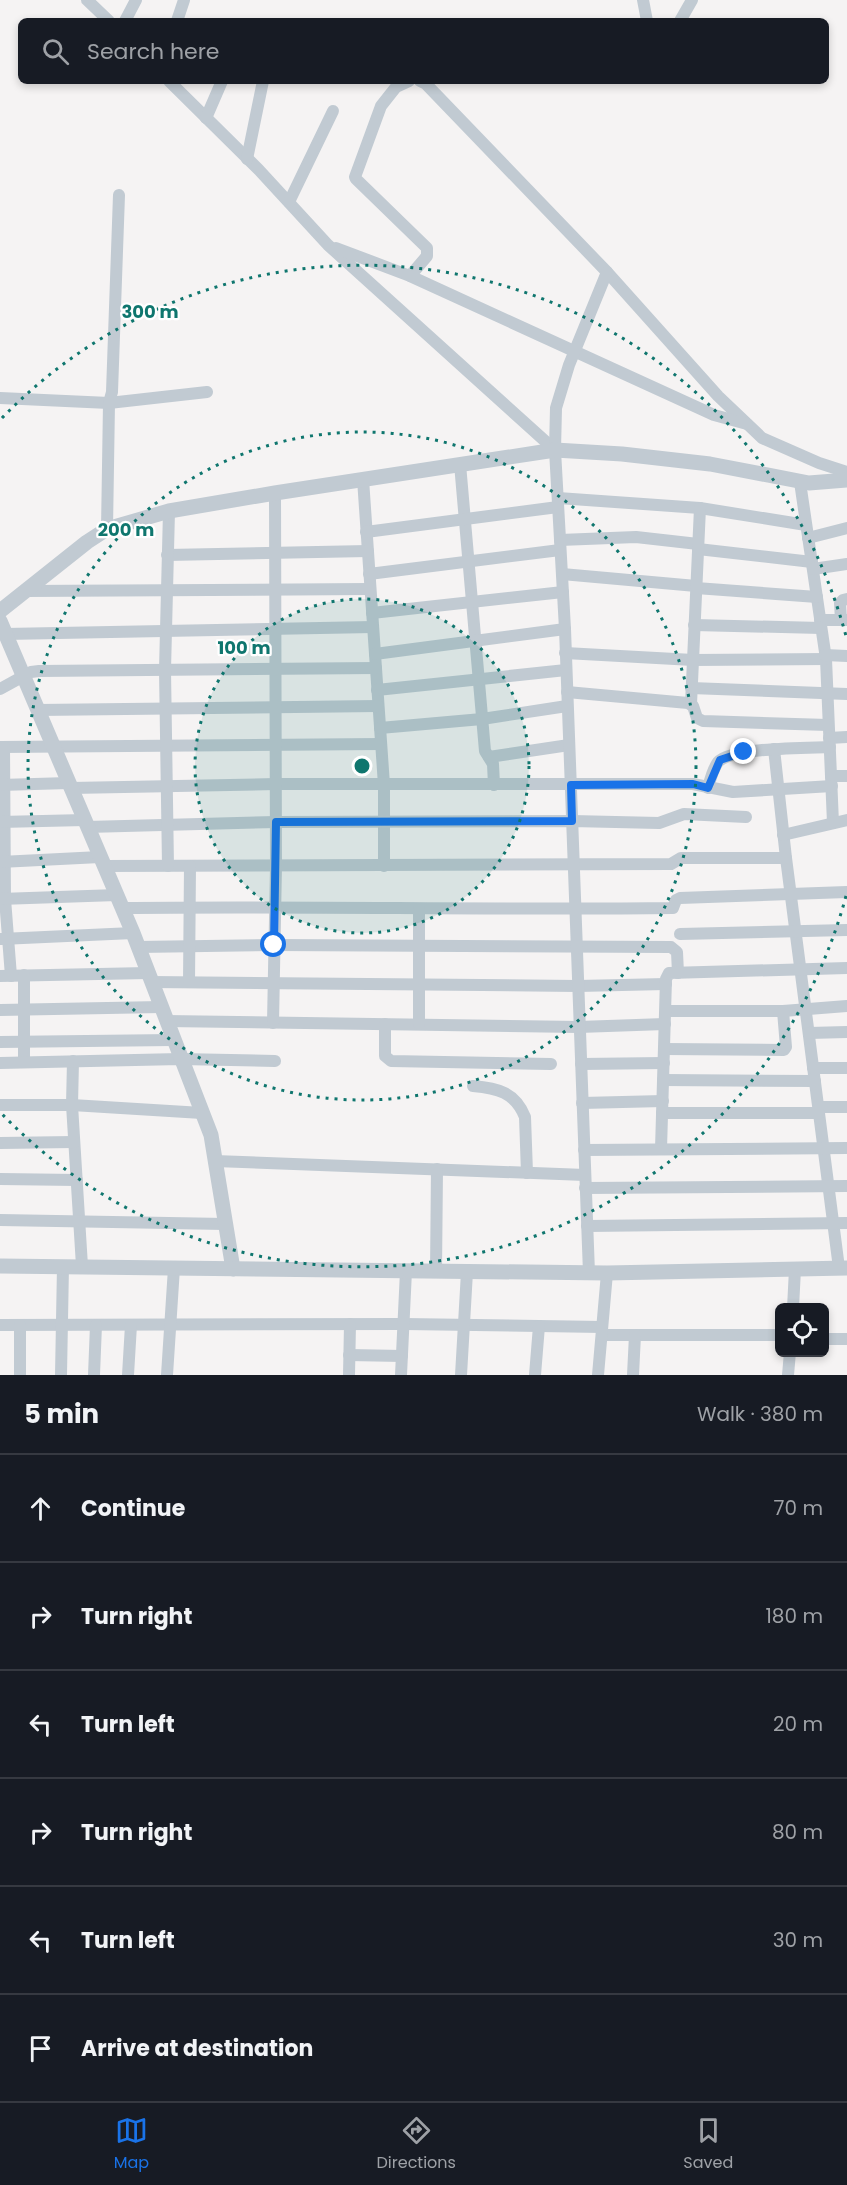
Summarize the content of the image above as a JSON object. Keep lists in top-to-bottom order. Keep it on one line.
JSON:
{"page":{"search":"Search here","heading":["5 min","Walk · 380 m"],"list":[["Continue","70 m"],["Turn right","180 m"],["Turn left","20 m"],["Turn right","80 m"],["Turn left","30 m"],"Arrive at destination"],"nav":["Map","Directions","Saved"]},"rings":["300 m","200 m","100 m"]}
